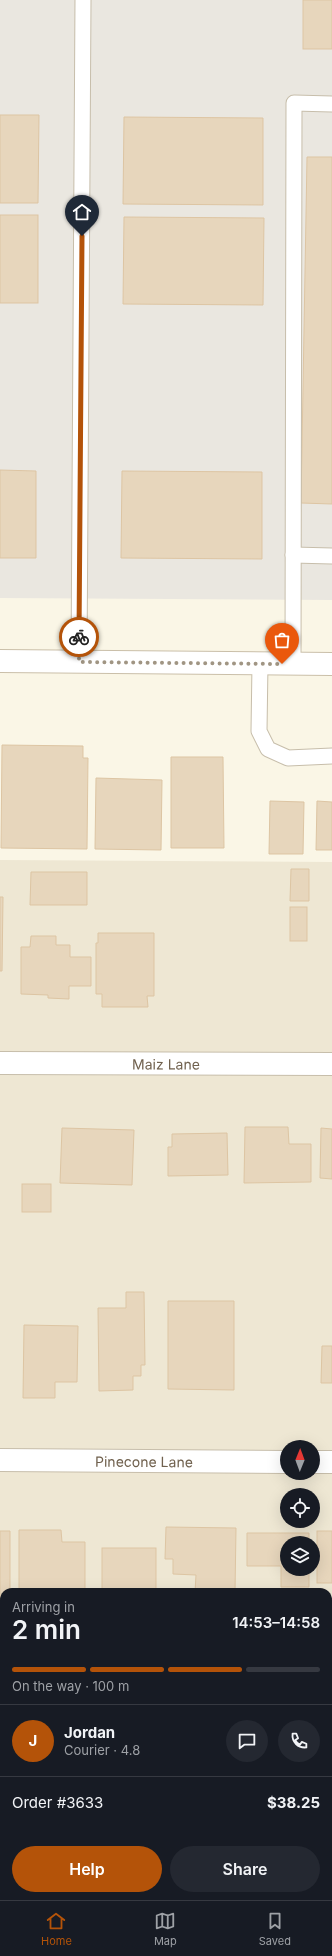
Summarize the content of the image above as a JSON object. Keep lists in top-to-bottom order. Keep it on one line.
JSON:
{"streets":{"street":["Maiz Lane","Pinecone Lane"]},"north":"top","page":{"heading":["2 min","Arriving in","14:53–14:58"],"panel":["Jordan","Courier · 4.8","Order #3633","$38.25"],"bar":"On the way · 100 m","round":"J","buttons":["Help","Share"],"tabs":["Home","Map","Saved"]}}
